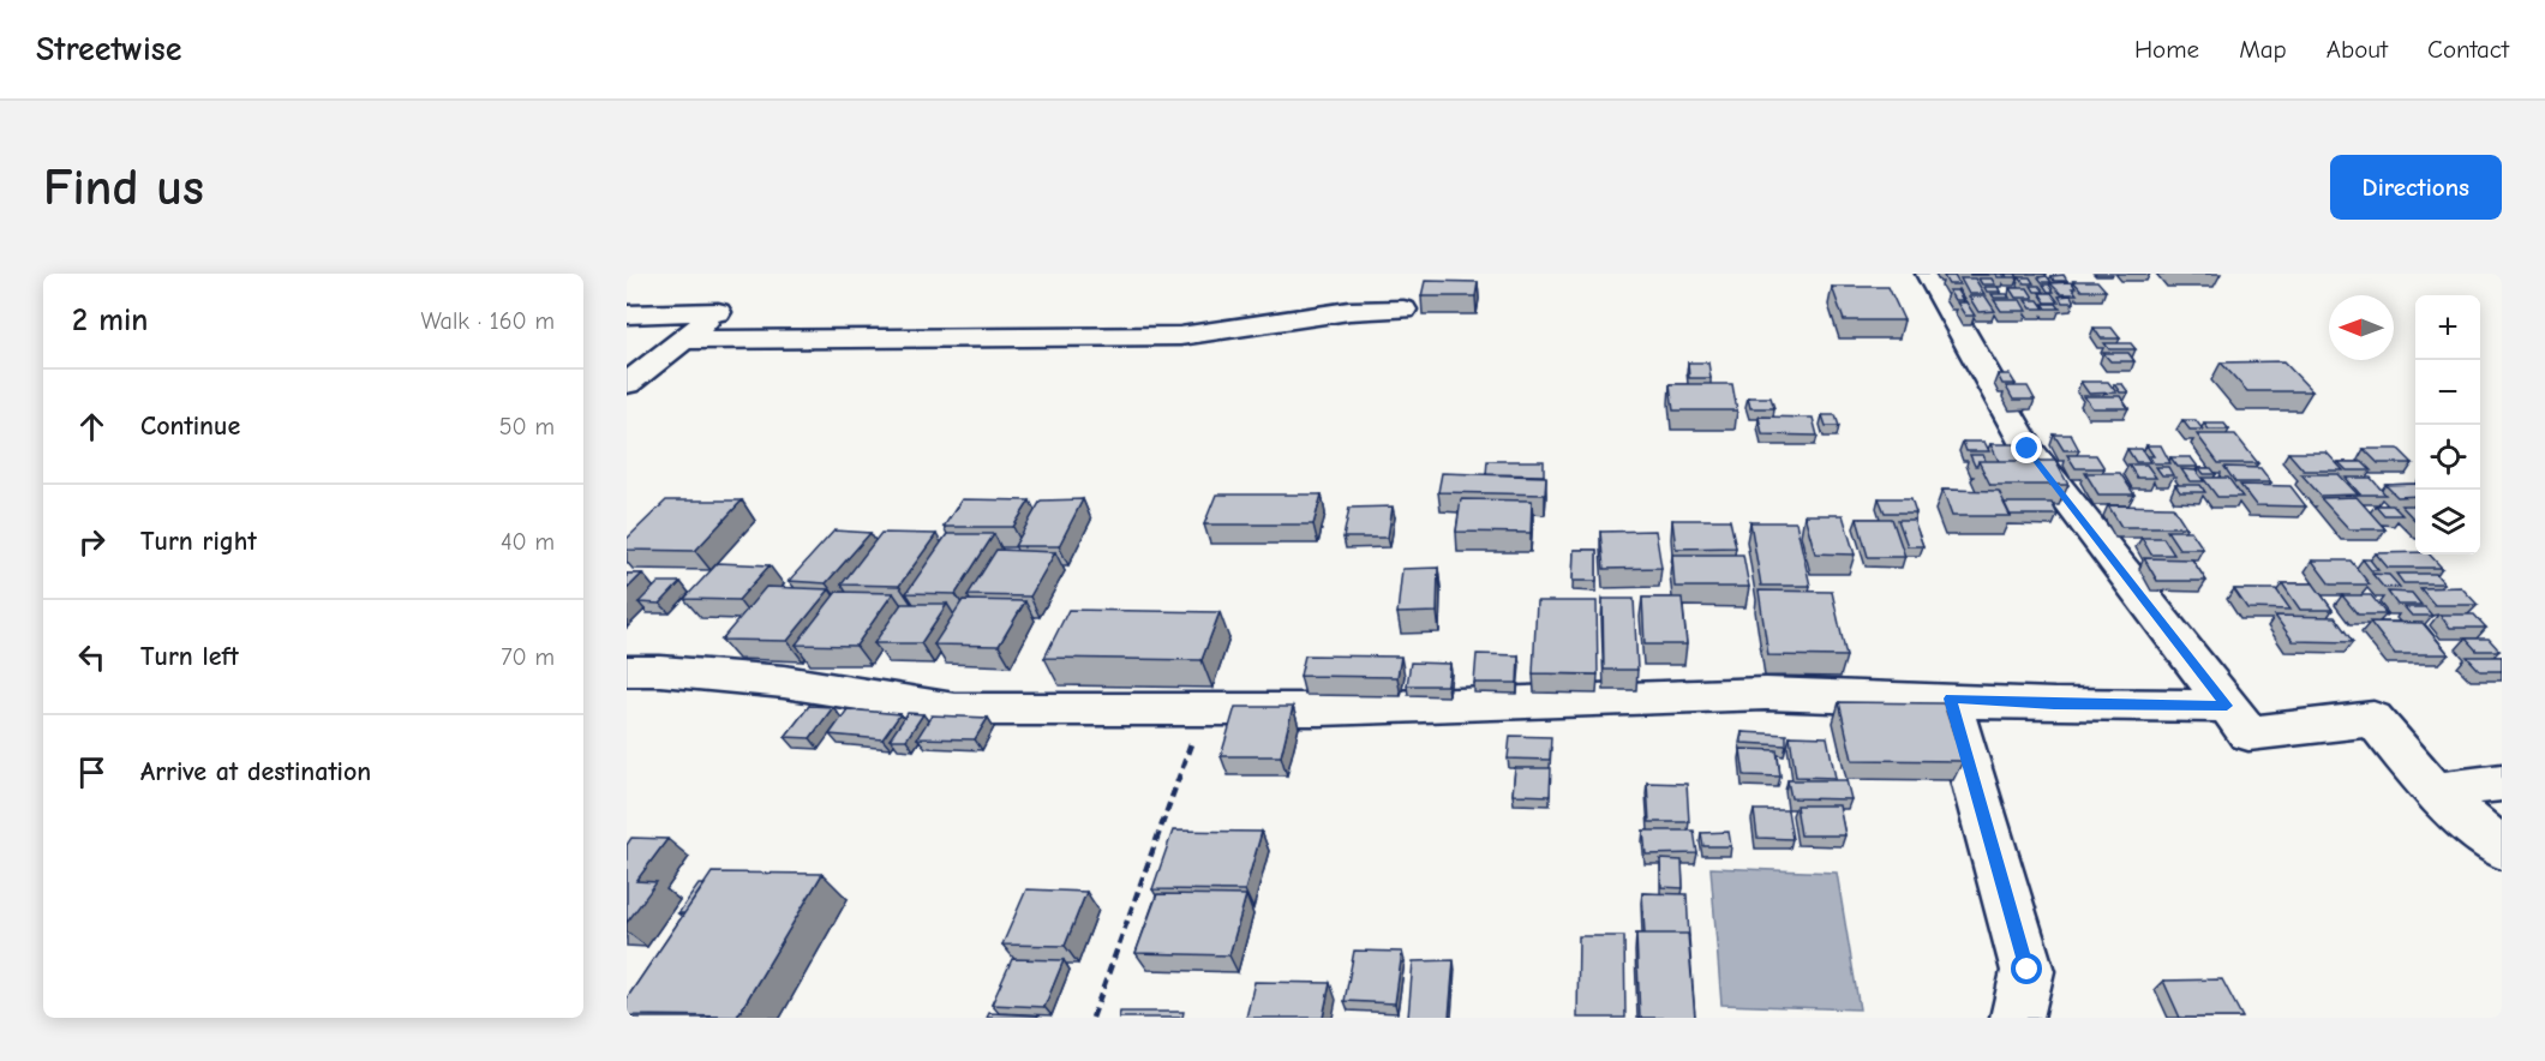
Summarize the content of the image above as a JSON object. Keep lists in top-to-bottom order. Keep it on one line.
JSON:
{"north":"left","page":{"header":"Streetwise","nav":["Home","Map","About","Contact"],"buttons":"Directions","title":"Find us","heading":["2 min","Walk · 160 m"],"map_buttons":["+","−"],"list":[["Continue","50 m"],["Turn right","40 m"],["Turn left","70 m"],"Arrive at destination"]}}
